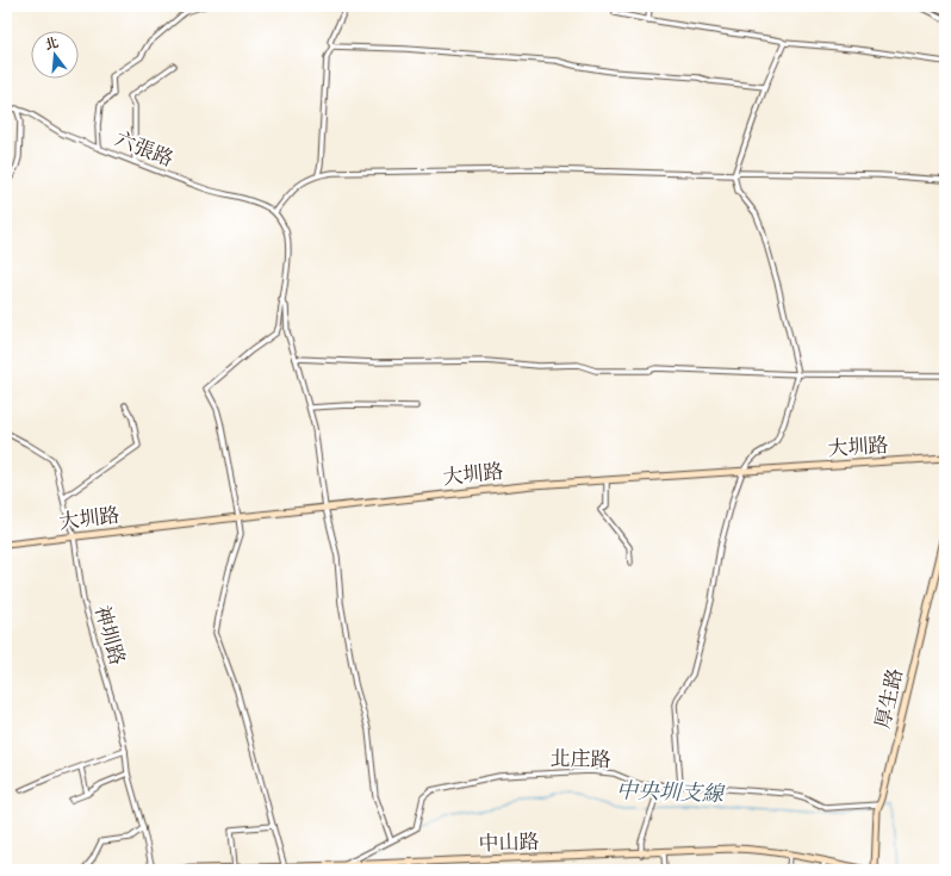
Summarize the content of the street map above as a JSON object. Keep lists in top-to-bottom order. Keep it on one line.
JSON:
{"streets":{"street":["六張路","大圳路","神圳路","厚生路","北庄路","中山路"]},"crossings":[["大圳路","神圳路"],["神圳路","中山路"],["厚生路","北庄路"],["北庄路","中山路"]],"water":["中央圳支線"],"north":"top"}
